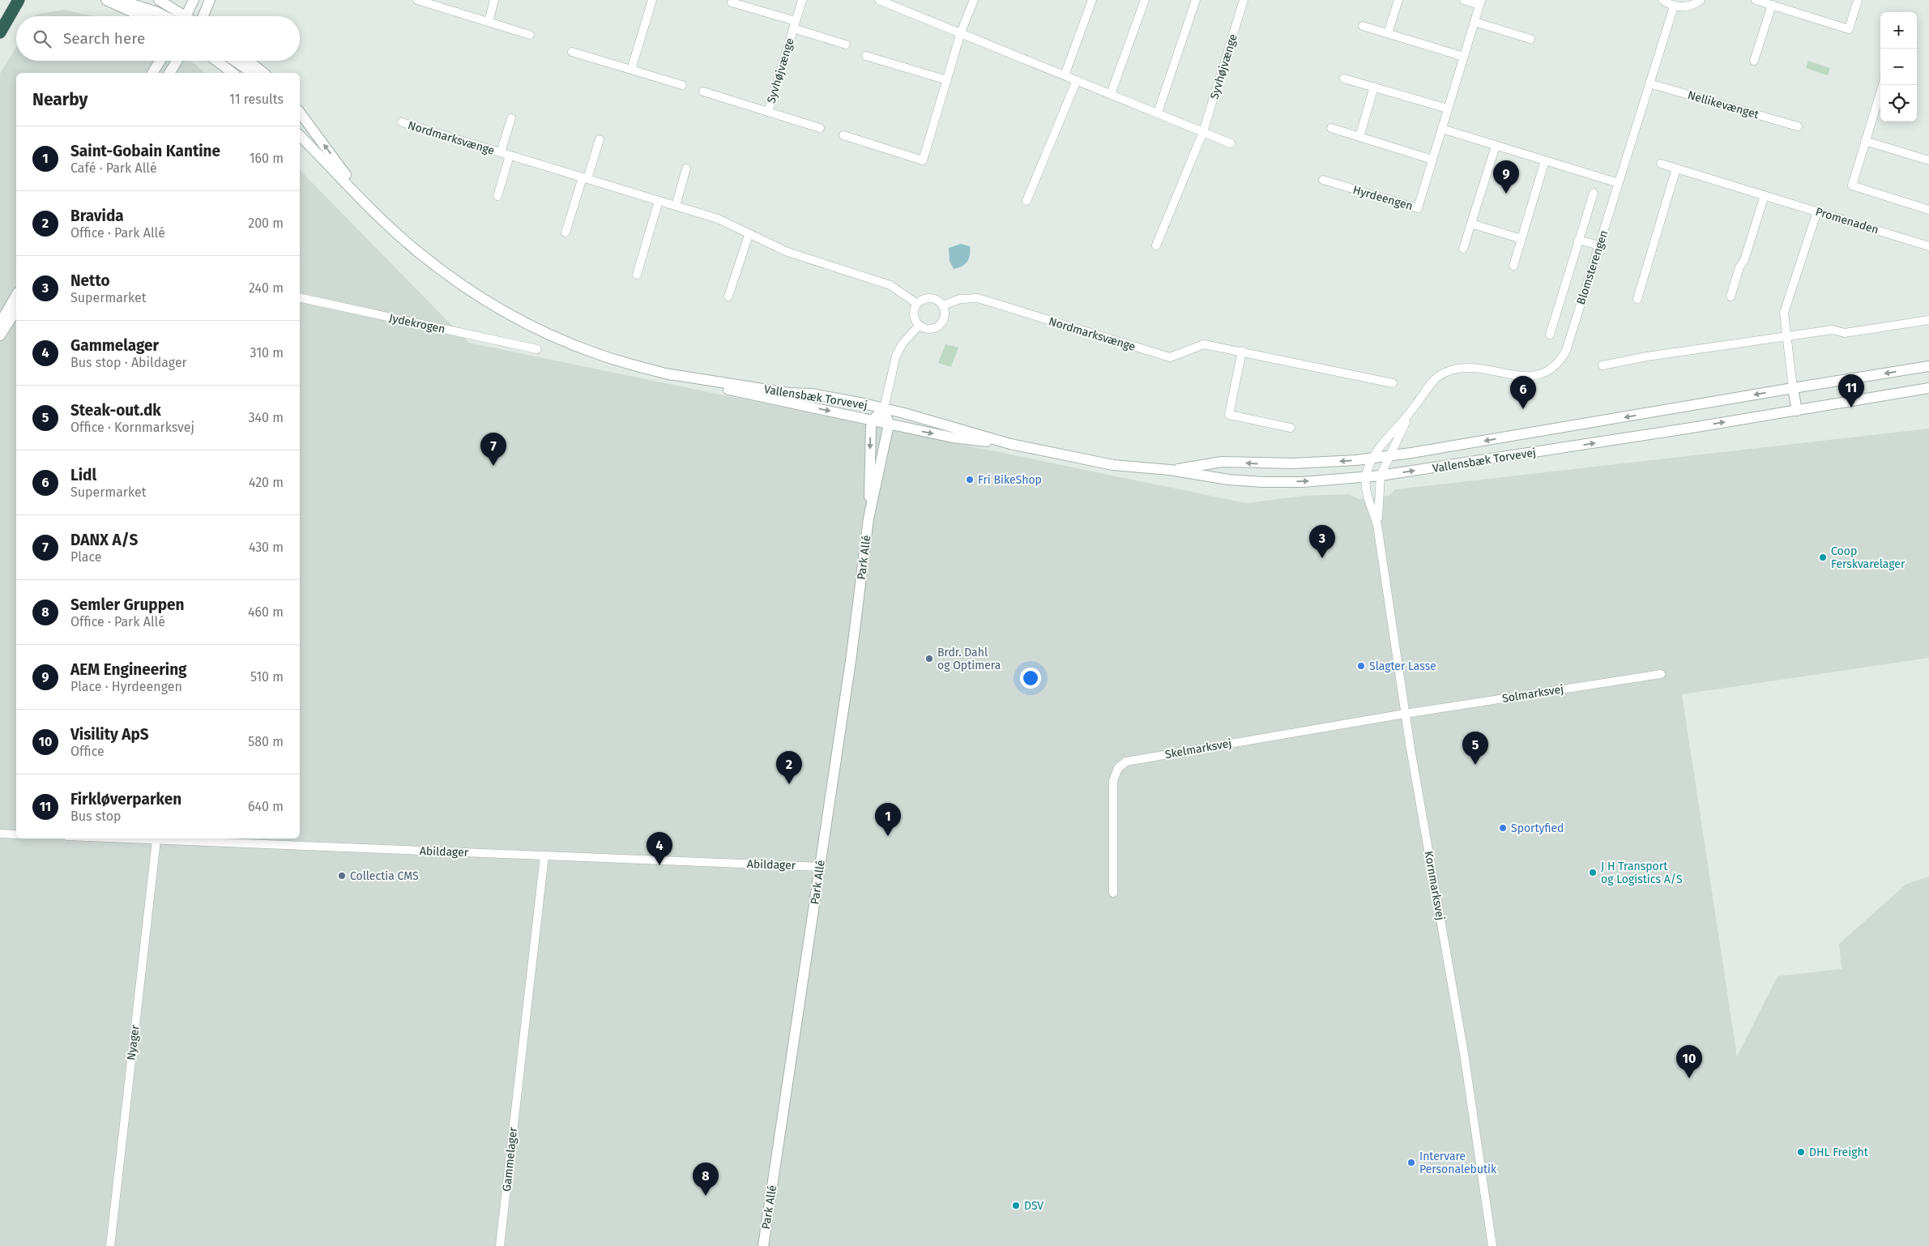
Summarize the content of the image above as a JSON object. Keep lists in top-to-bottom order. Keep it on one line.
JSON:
{"streets":{"street":["Syvhøjvænge","Nellikevænget","Nordmarksvænge","Hyrdeengen","Promenaden","Blomsterengen","Jydekrogen","Vallensbæk Torvevej","Park Allé","Solmarksvej","Skelmarksvej","Abildager","Kornmarksvej","Nyager","Gammelager"]},"crossings":[["Nellikevænget","Blomsterengen"],["Blomsterengen","Vallensbæk Torvevej"],["Blomsterengen","Kornmarksvej"],["Vallensbæk Torvevej","Park Allé"],["Vallensbæk Torvevej","Kornmarksvej"],["Park Allé","Abildager"],["Solmarksvej","Skelmarksvej"],["Solmarksvej","Kornmarksvej"],["Skelmarksvej","Kornmarksvej"],["Abildager","Nyager"],["Abildager","Gammelager"]],"places":["Fri BikeShop","Coop Ferskvarelager","Brdr. Dahl og Optimera","Slagter Lasse","Sportyfied","J H Transport og Logistics A/S","Collectia CMS","DHL Freight","Intervare Personalebutik","DSV"],"page":{"map_buttons":["+","−"],"search":"Search here","heading":["Nearby","11 results"],"list":[{"mark":"1","name":"Saint-Gobain Kantine","note":"Café · Park Allé","value":"160 m"},{"mark":"2","name":"Bravida","note":"Office · Park Allé","value":"200 m"},{"mark":"3","name":"Netto","note":"Supermarket","value":"240 m"},{"mark":"4","name":"Gammelager","note":"Bus stop · Abildager","value":"310 m"},{"mark":"5","name":"Steak-out.dk","note":"Office · Kornmarksvej","value":"340 m"},{"mark":"6","name":"Lidl","note":"Supermarket","value":"420 m"},{"mark":"7","name":"DANX A/S","note":"Place","value":"430 m"},{"mark":"8","name":"Semler Gruppen","note":"Office · Park Allé","value":"460 m"},{"mark":"9","name":"AEM Engineering","note":"Place · Hyrdeengen","value":"510 m"},{"mark":"10","name":"Visility ApS","note":"Office","value":"580 m"},{"mark":"11","name":"Firkløverparken","note":"Bus stop","value":"640 m"}],"pins":["9","11","6","7","3","5","2","1","4","10","8"]}}
